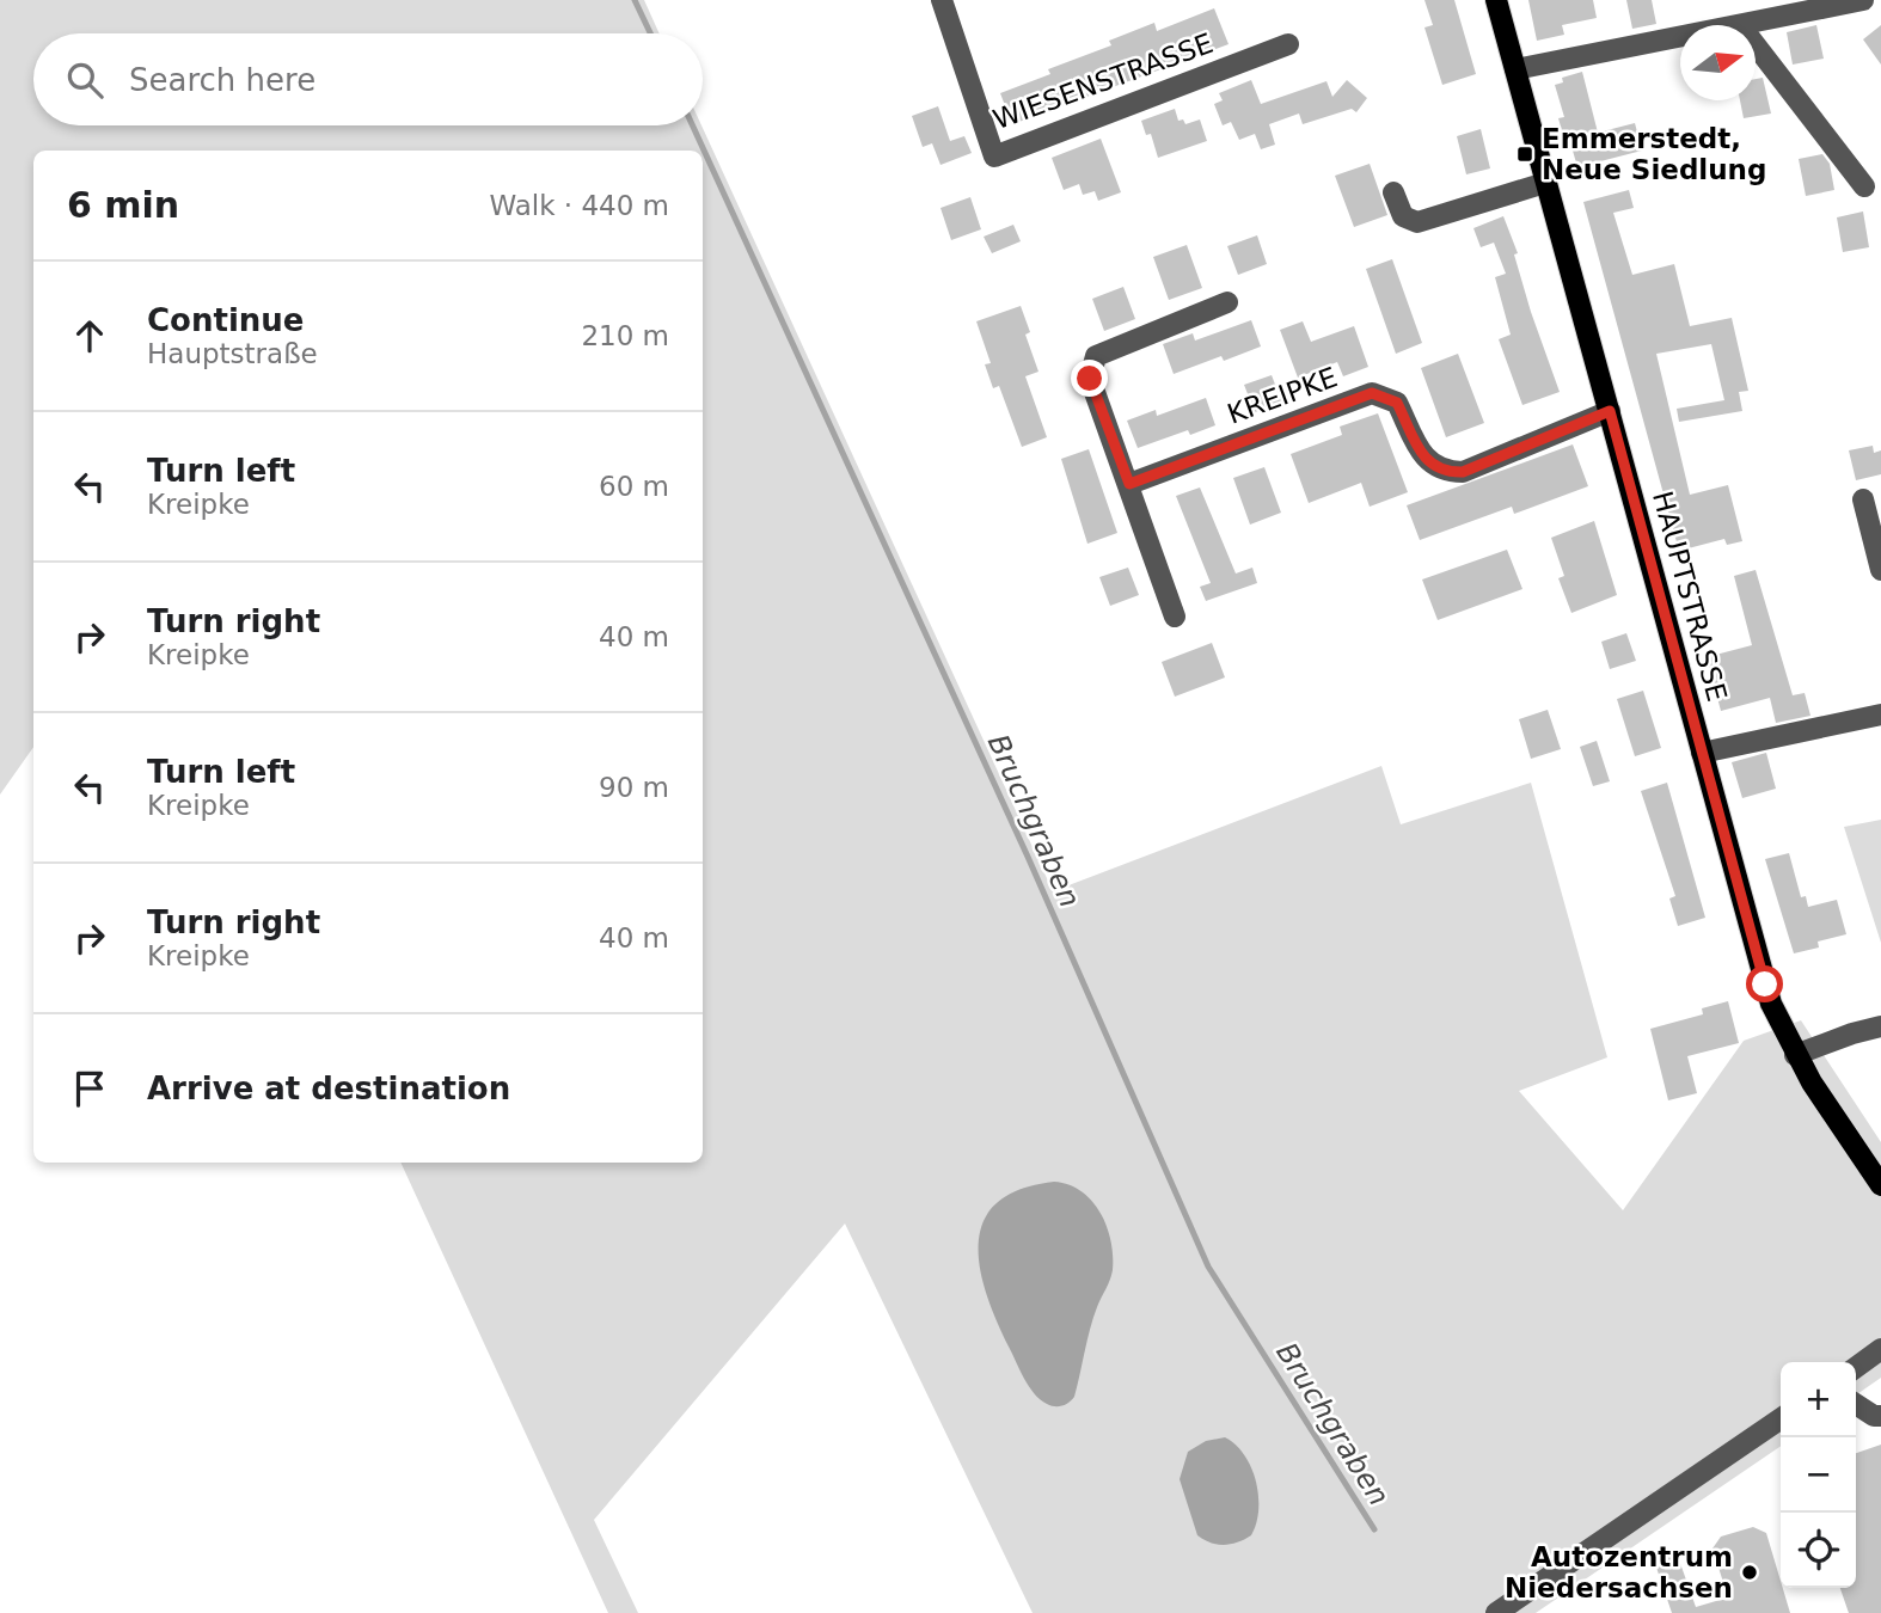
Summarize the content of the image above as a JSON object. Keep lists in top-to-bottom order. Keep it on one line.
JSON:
{"streets":{"main road":["HAUPTSTRASSE"],"street":["WIESENSTRASSE","KREIPKE"]},"crossings":[["KREIPKE","HAUPTSTRASSE"]],"water":["Bruchgraben"],"places":{"transit":["Emmerstedt, Neue Siedlung"],"other":["Autozentrum Niedersachsen"]},"north":"right","page":{"search":"Search here","heading":["6 min","Walk · 440 m"],"list":[["Continue","Hauptstraße","210 m"],["Turn left","Kreipke","60 m"],["Turn right","Kreipke","40 m"],["Turn left","Kreipke","90 m"],["Turn right","Kreipke","40 m"],"Arrive at destination"],"map_buttons":["+","−"]}}
